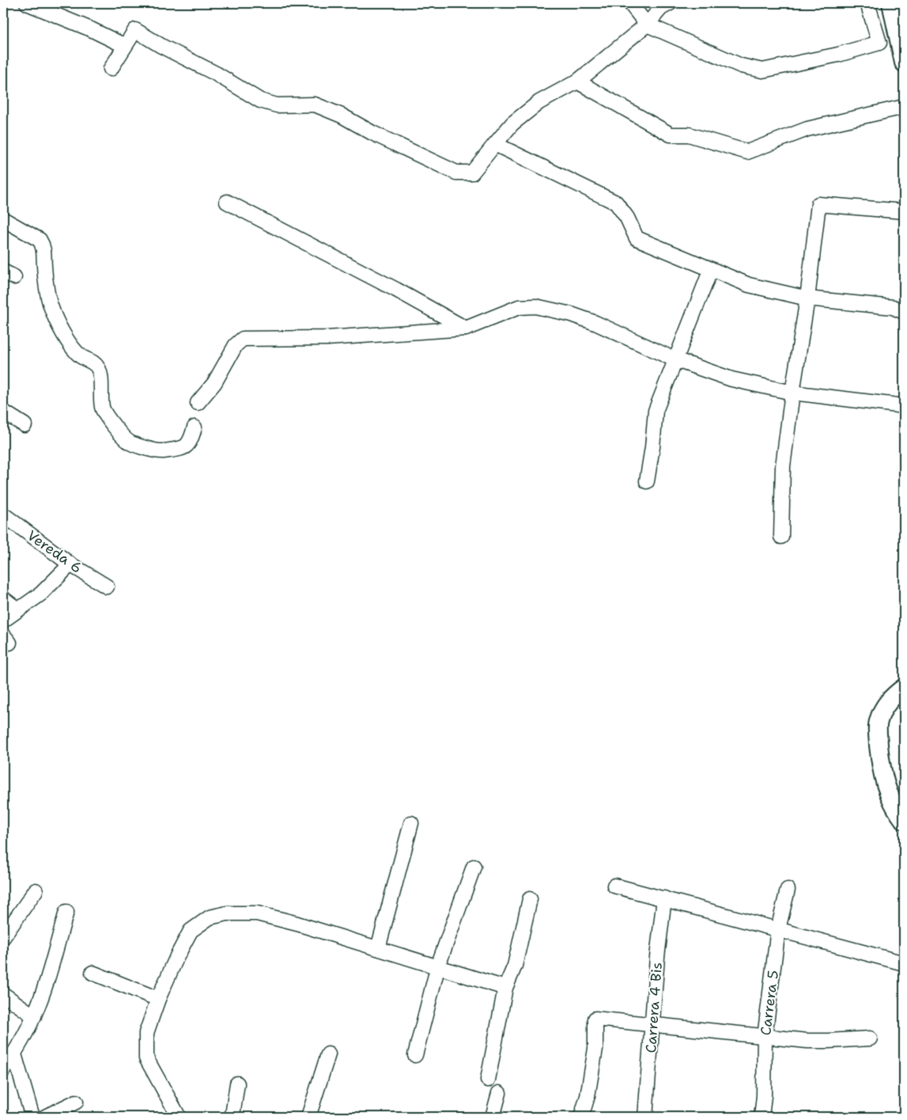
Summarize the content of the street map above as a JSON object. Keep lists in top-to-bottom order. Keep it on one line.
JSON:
{"streets":{"street":["Vereda 6","Carrera 5","Carrera 4 Bis"]}}
